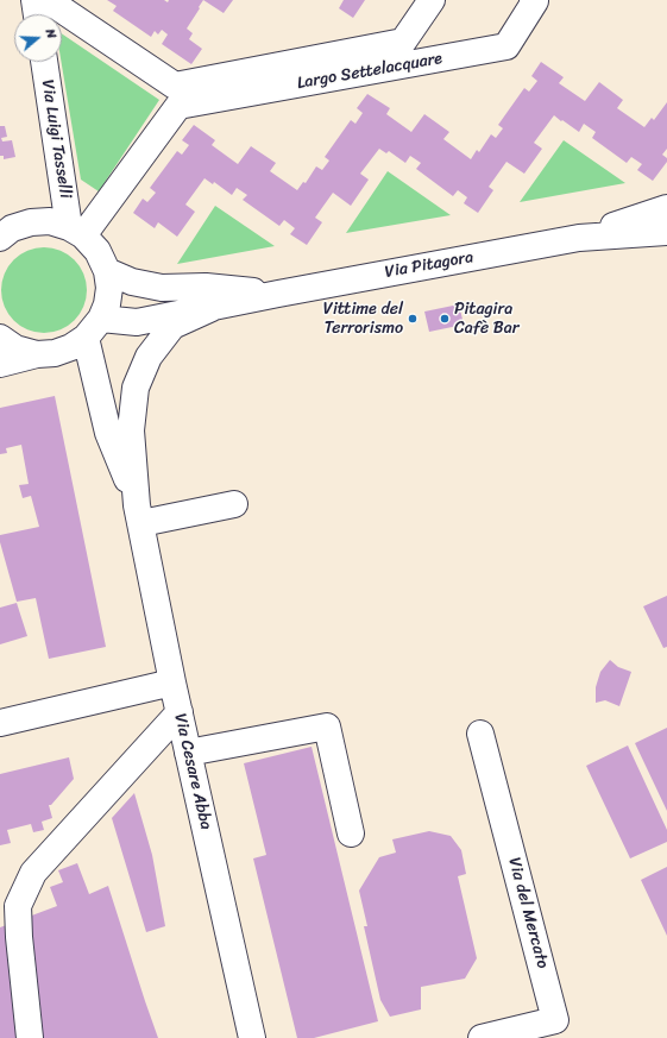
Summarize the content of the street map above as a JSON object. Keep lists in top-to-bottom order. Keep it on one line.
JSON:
{"streets":{"street":["Largo Settelacquare","Via Luigi Tasselli","Via Pitagora","Via Cesare Abba","Via del Mercato"]},"crossings":[["Via Pitagora","Via Cesare Abba"]],"places":["Vittime del Terrorismo","Pitagira Cafè Bar"],"north":"right"}
